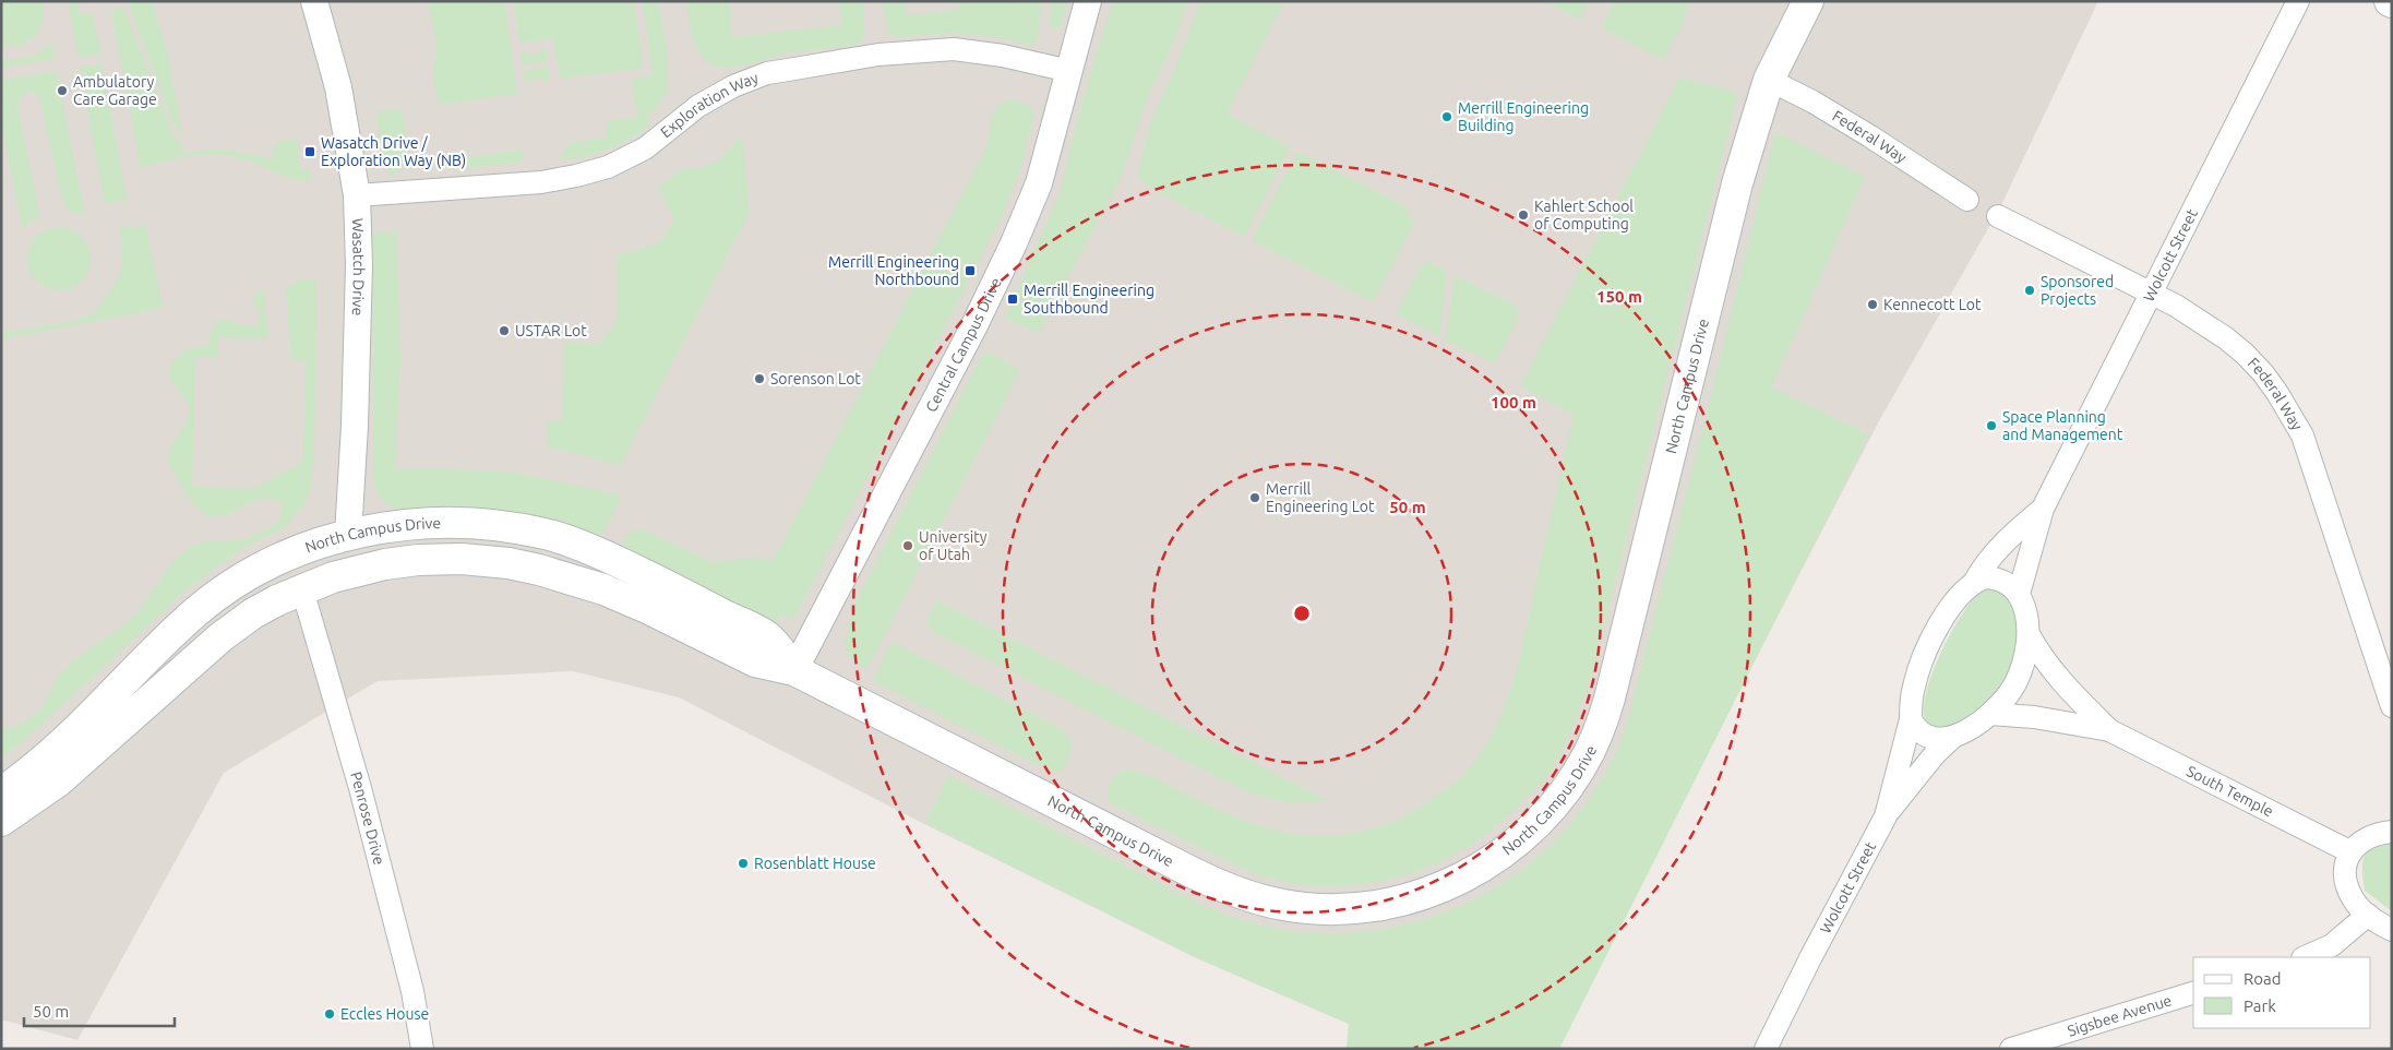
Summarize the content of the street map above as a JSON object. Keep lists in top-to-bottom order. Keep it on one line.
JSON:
{"streets":{"main road":["North Campus Drive"],"street":["Exploration Way","Federal Way","Wolcott Street","Wasatch Drive","Central Campus Drive","South Temple","Penrose Drive","Sigsbee Avenue"]},"crossings":[["Exploration Way","Wasatch Drive"],["Exploration Way","Central Campus Drive"],["Federal Way","Wolcott Street"],["Federal Way","North Campus Drive"],["Wasatch Drive","North Campus Drive"],["Central Campus Drive","North Campus Drive"],["North Campus Drive","Penrose Drive"]],"places":{"other":["Ambulatory Care Garage","Merrill Engineering Building","Kahlert School of Computing","Sponsored Projects","Kennecott Lot","USTAR Lot","Sorenson Lot","Space Planning and Management","Merrill Engineering Lot","University of Utah","Rosenblatt House","Eccles House"],"transit":["Wasatch Drive / Exploration Way (NB)","Merrill Engineering Northbound","Merrill Engineering Southbound"]},"legend":["Road","Park"],"scale_bar":"50 m","rings":["150 m","100 m","50 m"]}
